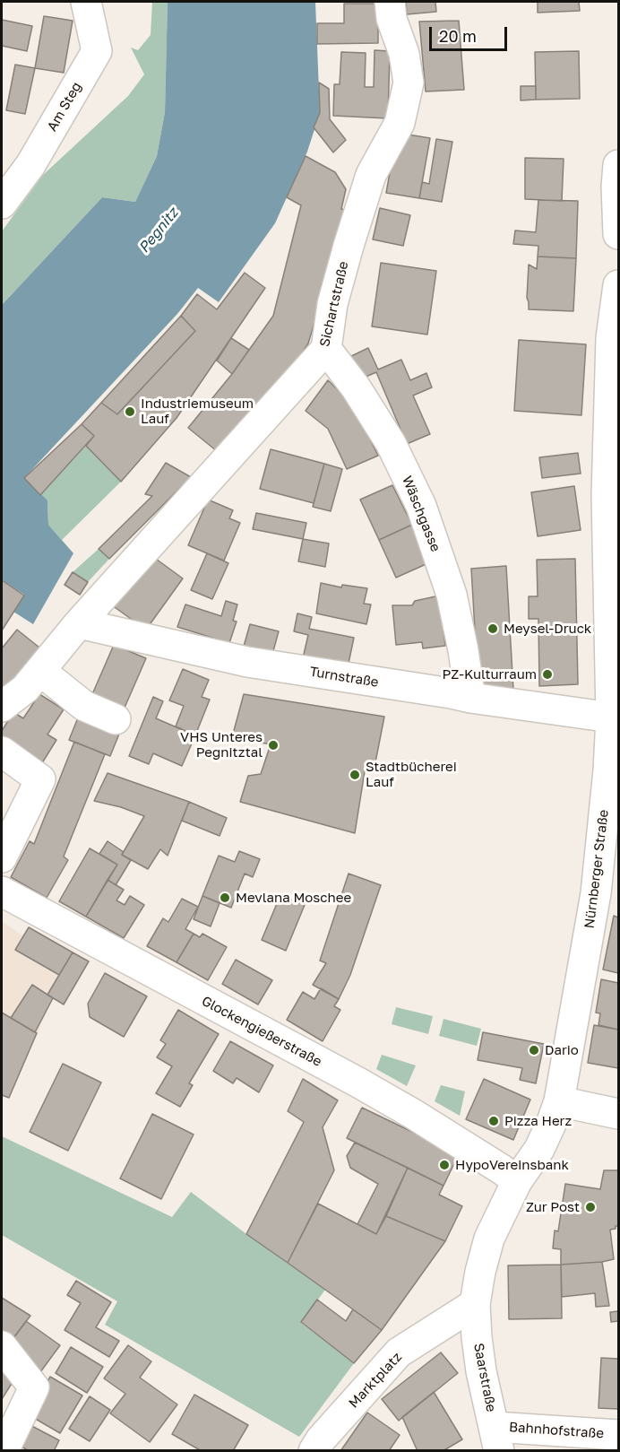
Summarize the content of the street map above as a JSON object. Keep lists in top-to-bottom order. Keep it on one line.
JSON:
{"streets":{"street":["Am Steg","Sichartstraße","Wäschgasse","Turnstraße","Nürnberger Straße","Glockengießerstraße","Saarstraße","Marktplatz","Bahnhofstraße"]},"crossings":[["Sichartstraße","Wäschgasse"],["Sichartstraße","Turnstraße"],["Wäschgasse","Turnstraße"],["Turnstraße","Nürnberger Straße"],["Nürnberger Straße","Glockengießerstraße"],["Nürnberger Straße","Saarstraße"],["Glockengießerstraße","Saarstraße"],["Saarstraße","Marktplatz"],["Saarstraße","Bahnhofstraße"]],"water":["Pegnitz"],"places":["Industriemuseum Lauf","Meysel-Druck","PZ-Kulturraum","VHS Unteres Pegnitztal","Stadtbücherei Lauf","Mevlana Moschee","Dario","Pizza Herz","HypoVereinsbank","Zur Post"],"scale_bar":"20 m"}
